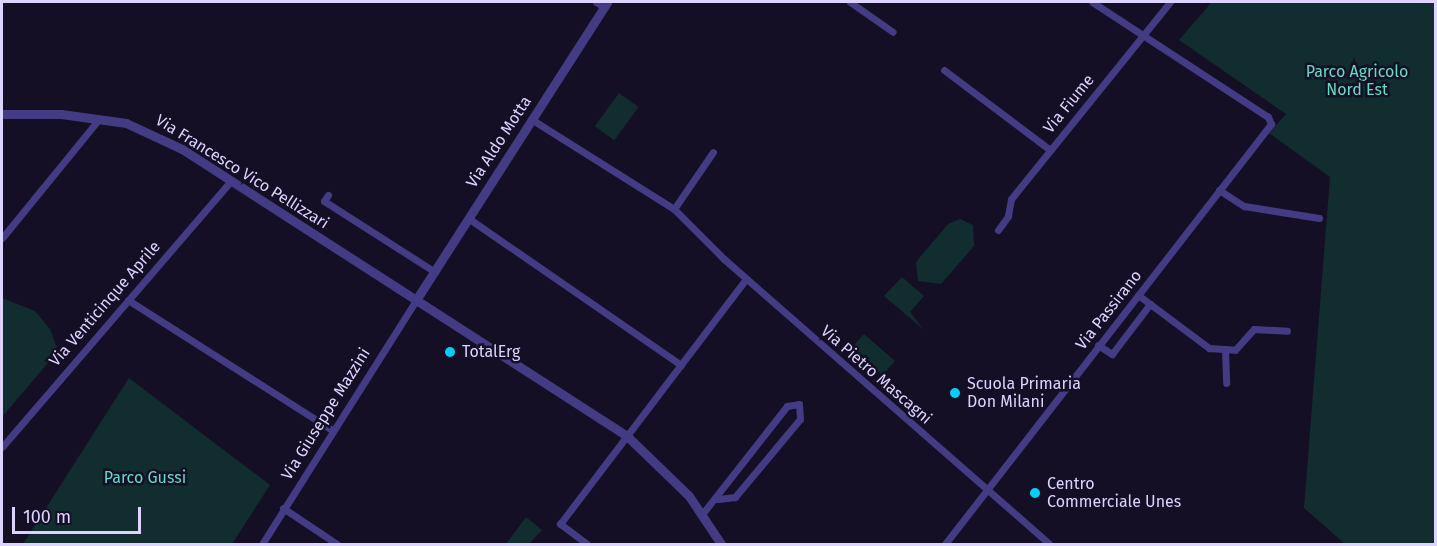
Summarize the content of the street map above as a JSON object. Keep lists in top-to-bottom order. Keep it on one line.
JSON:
{"streets":{"street":["Via Fiume","Via Aldo Motta","Via Francesco Vico Pellizzari","Via Venticinque Aprile","Via Passirano","Via Pietro Mascagni","Via Giuseppe Mazzini"]},"crossings":[["Via Fiume","Via Passirano"],["Via Aldo Motta","Via Francesco Vico Pellizzari"],["Via Aldo Motta","Via Pietro Mascagni"],["Via Aldo Motta","Via Giuseppe Mazzini"],["Via Francesco Vico Pellizzari","Via Venticinque Aprile"],["Via Francesco Vico Pellizzari","Via Giuseppe Mazzini"],["Via Passirano","Via Pietro Mascagni"]],"parks":["Parco Agricolo Nord Est","Parco Gussi"],"places":["TotalErg","Scuola Primaria Don Milani","Centro Commerciale Unes"],"scale_bar":"100 m"}
